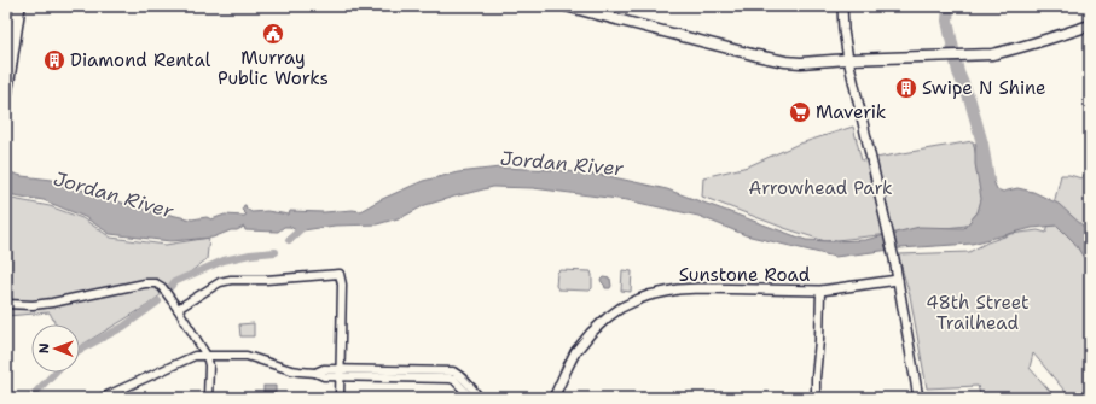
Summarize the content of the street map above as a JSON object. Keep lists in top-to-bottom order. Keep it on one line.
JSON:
{"streets":{"street":["Sunstone Road"]},"water":["Jordan River"],"parks":["Arrowhead Park","48th Street Trailhead"],"places":{"public building":["Murray Public Works"],"building":["Diamond Rental","Swipe N Shine"],"supermarket":["Maverik"]},"north":"left"}
